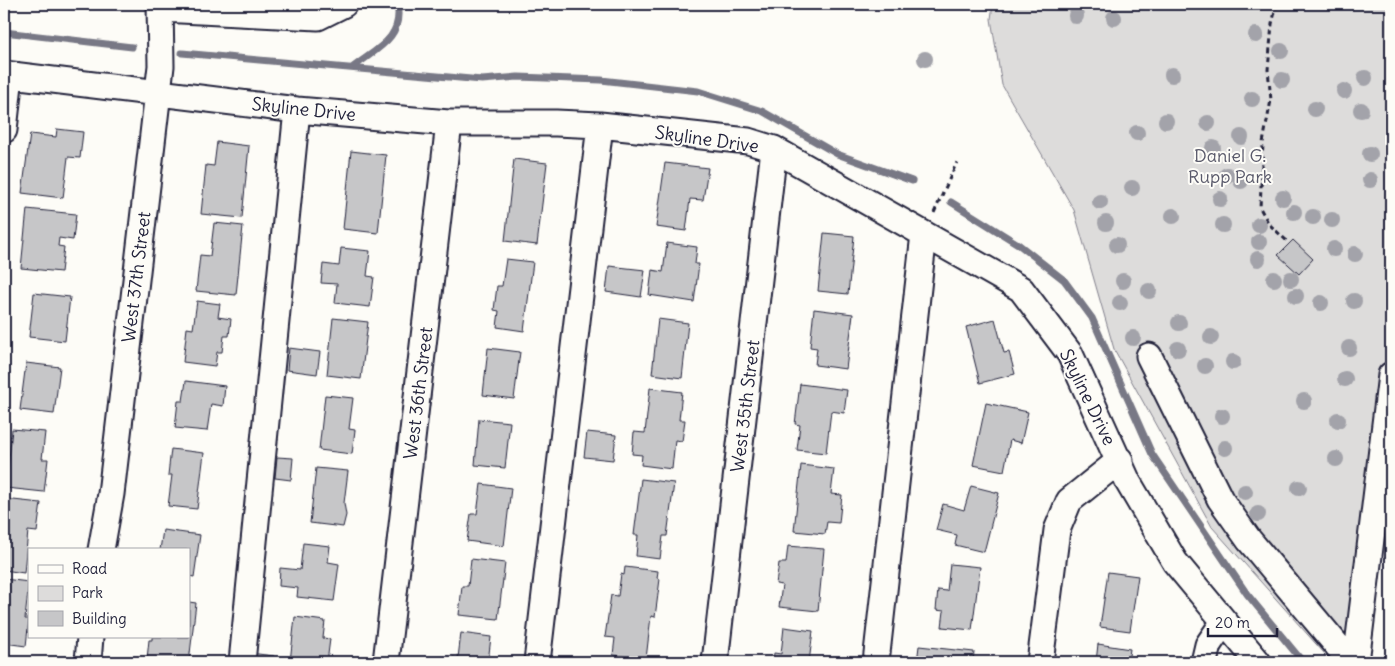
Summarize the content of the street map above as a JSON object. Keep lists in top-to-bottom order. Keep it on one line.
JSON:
{"streets":{"street":["Skyline Drive","West 37th Street","West 36th Street","West 35th Street"]},"crossings":[["Skyline Drive","West 37th Street"],["Skyline Drive","West 36th Street"],["Skyline Drive","West 35th Street"]],"parks":["Daniel G. Rupp Park"],"legend":["Road","Park","Building"],"scale_bar":"20 m"}
